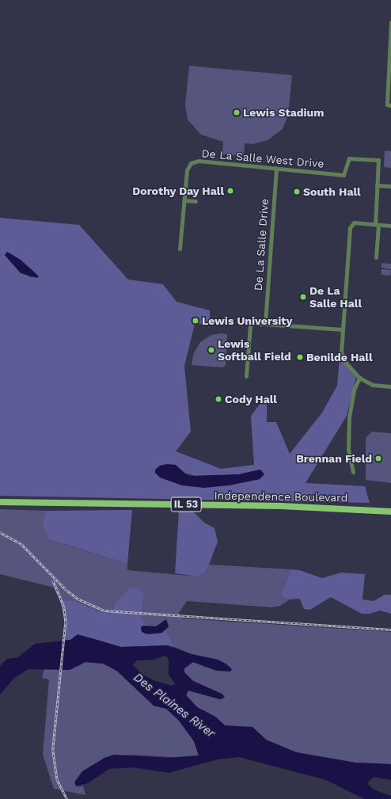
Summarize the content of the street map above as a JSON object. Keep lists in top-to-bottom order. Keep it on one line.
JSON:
{"streets":{"main road":["Independence Boulevard","IL 53"],"street":["De La Salle West Drive","De La Salle Drive"]},"crossings":[["De La Salle West Drive","De La Salle Drive"]],"water":["Des Plaines River"],"places":["Lewis Stadium","Dorothy Day Hall","South Hall","De La Salle Hall","Lewis University","Lewis Softball Field","Benilde Hall","Cody Hall","Brennan Field"]}
